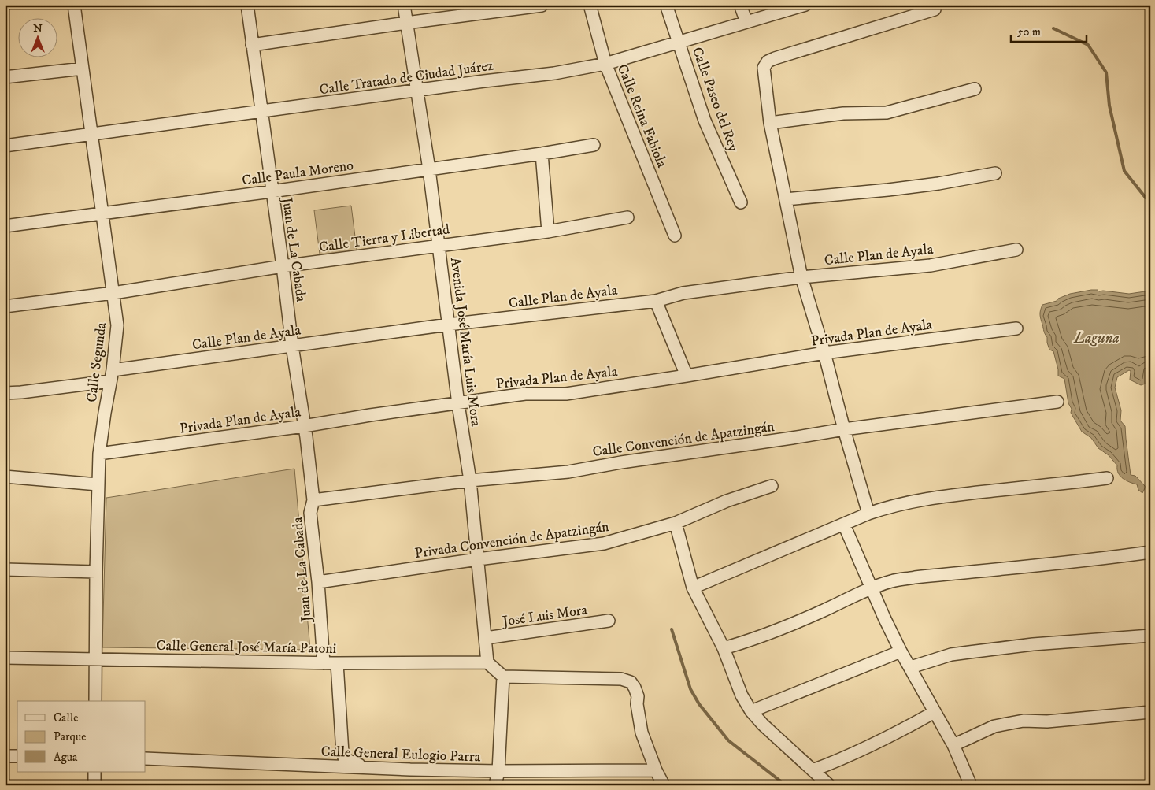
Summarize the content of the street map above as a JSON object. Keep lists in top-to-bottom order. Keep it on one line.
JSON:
{"streets":{"street":["Calle Tratado de Ciudad Juárez","Calle Paseo del Rey","Calle Reina Fabiola","Calle Paula Moreno","Calle Tierra y Libertad","Juan de La Cabada","Calle Plan de Ayala","Privada Plan de Ayala","Avenida José María Luis Mora","Calle Segunda","Calle Convención de Apatzingán","Privada Convención de Apatzingán","José Luis Mora","Calle General José María Patoni","Calle General Eulogio Parra"]},"crossings":[["Calle Tratado de Ciudad Juárez","Calle Paseo del Rey"],["Calle Tratado de Ciudad Juárez","Calle Reina Fabiola"],["Calle Tratado de Ciudad Juárez","Juan de La Cabada"],["Calle Tratado de Ciudad Juárez","Avenida José María Luis Mora"],["Calle Tratado de Ciudad Juárez","Calle Segunda"],["Calle Paula Moreno","Juan de La Cabada"],["Calle Paula Moreno","Avenida José María Luis Mora"],["Calle Paula Moreno","Calle Segunda"],["Calle Tierra y Libertad","Juan de La Cabada"],["Calle Tierra y Libertad","Avenida José María Luis Mora"],["Calle Tierra y Libertad","Calle Segunda"],["Juan de La Cabada","Calle Plan de Ayala"],["Juan de La Cabada","Privada Plan de Ayala"],["Juan de La Cabada","Calle Convención de Apatzingán"],["Juan de La Cabada","Privada Convención de Apatzingán"],["Juan de La Cabada","Calle General José María Patoni"],["Calle Plan de Ayala","Avenida José María Luis Mora"],["Calle Plan de Ayala","Calle Segunda"],["Privada Plan de Ayala","Avenida José María Luis Mora"],["Privada Plan de Ayala","Calle Segunda"],["Avenida José María Luis Mora","Calle Convención de Apatzingán"],["Avenida José María Luis Mora","Privada Convención de Apatzingán"],["Avenida José María Luis Mora","José Luis Mora"],["Avenida José María Luis Mora","Calle General José María Patoni"],["Calle Segunda","Calle General José María Patoni"]],"water":["Laguna"],"legend":["Calle","Parque","Agua"],"scale_bar":"50 m","north":"top"}
